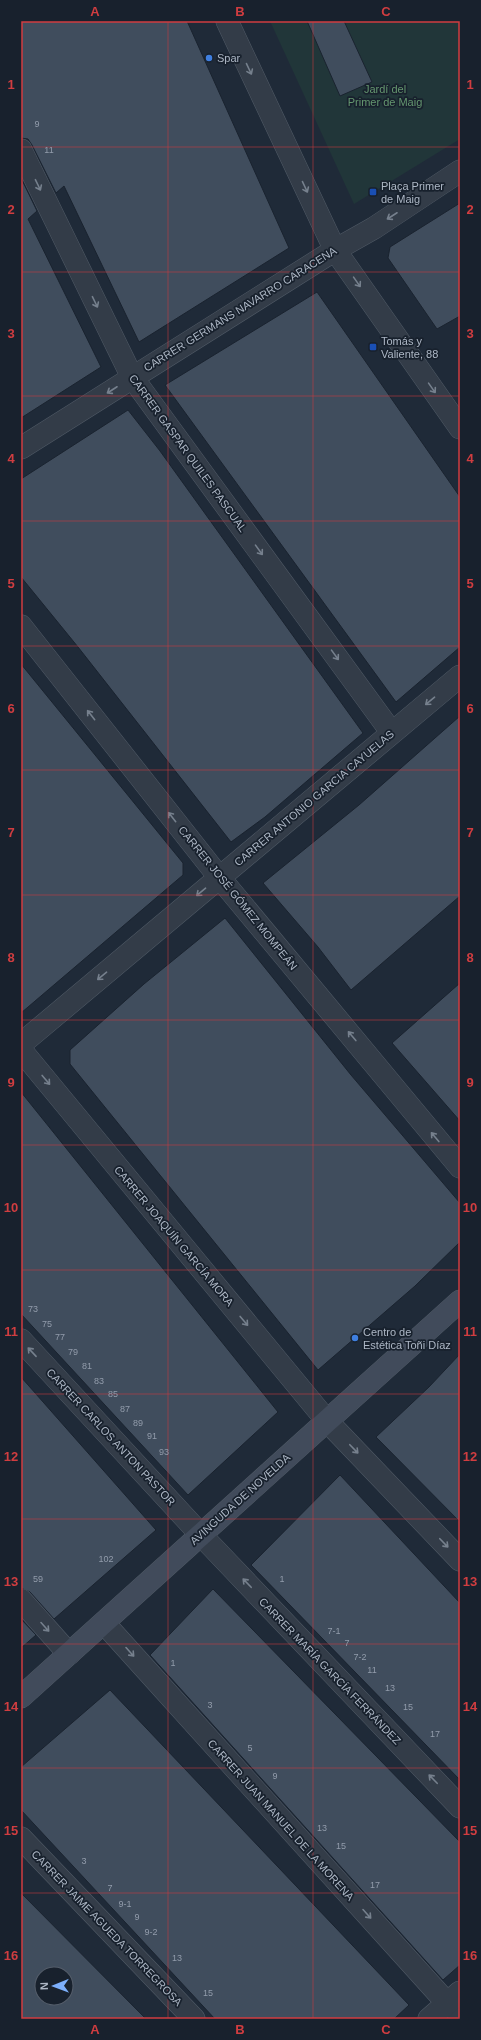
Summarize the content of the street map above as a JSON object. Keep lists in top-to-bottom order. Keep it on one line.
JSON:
{"streets":{"main road":["AVINGUDA DE NOVELDA"],"street":["CARRER GERMANS NAVARRO CARACENA","CARRER GASPAR QUILES PASCUAL","CARRER ANTONIO GARCIA CAYUELAS","CARRER JOSÉ GÓMEZ MOMPEÁN","CARRER JOAQUÍN GARCÍA MORA","CARRER CARLOS ANTON PASTOR","CARRER MARÍA GARCÍA FERRÁNDEZ","CARRER JUAN MANUEL DE LA MORENA","CARRER JAIME AGUEDA TORREGROSA"]},"crossings":[["CARRER GERMANS NAVARRO CARACENA","CARRER GASPAR QUILES PASCUAL"],["CARRER GASPAR QUILES PASCUAL","CARRER ANTONIO GARCIA CAYUELAS"],["CARRER ANTONIO GARCIA CAYUELAS","CARRER JOSÉ GÓMEZ MOMPEÁN"],["CARRER JOAQUÍN GARCÍA MORA","AVINGUDA DE NOVELDA"],["CARRER CARLOS ANTON PASTOR","AVINGUDA DE NOVELDA"],["CARRER CARLOS ANTON PASTOR","CARRER MARÍA GARCÍA FERRÁNDEZ"],["AVINGUDA DE NOVELDA","CARRER MARÍA GARCÍA FERRÁNDEZ"],["AVINGUDA DE NOVELDA","CARRER JUAN MANUEL DE LA MORENA"]],"one_way":["CARRER GERMANS NAVARRO CARACENA","CARRER GASPAR QUILES PASCUAL","CARRER ANTONIO GARCIA CAYUELAS","CARRER JOSÉ GÓMEZ MOMPEÁN","CARRER JOAQUÍN GARCÍA MORA","CARRER CARLOS ANTON PASTOR","CARRER MARÍA GARCÍA FERRÁNDEZ","CARRER JUAN MANUEL DE LA MORENA"],"parks":["Jardí del Primer de Maig"],"places":{"other":["Spar","Centro de Estética Toñi Díaz"],"transit":["Plaça Primer de Maig","Tomás y Valiente, 88"]},"house_numbers":["9","11","73","75","77","79","81","83","85","87","89","91","93","102","59","1","7-1","7","7-2","1","11","13","3","15","17","5","9","13","15","3","17","7","9-1","9","9-2","13","15"],"north":"left","grid":{"columns":["A","B","C"],"rows":["1","2","3","4","5","6","7","8","9","10","11","12","13","14","15","16"]}}
